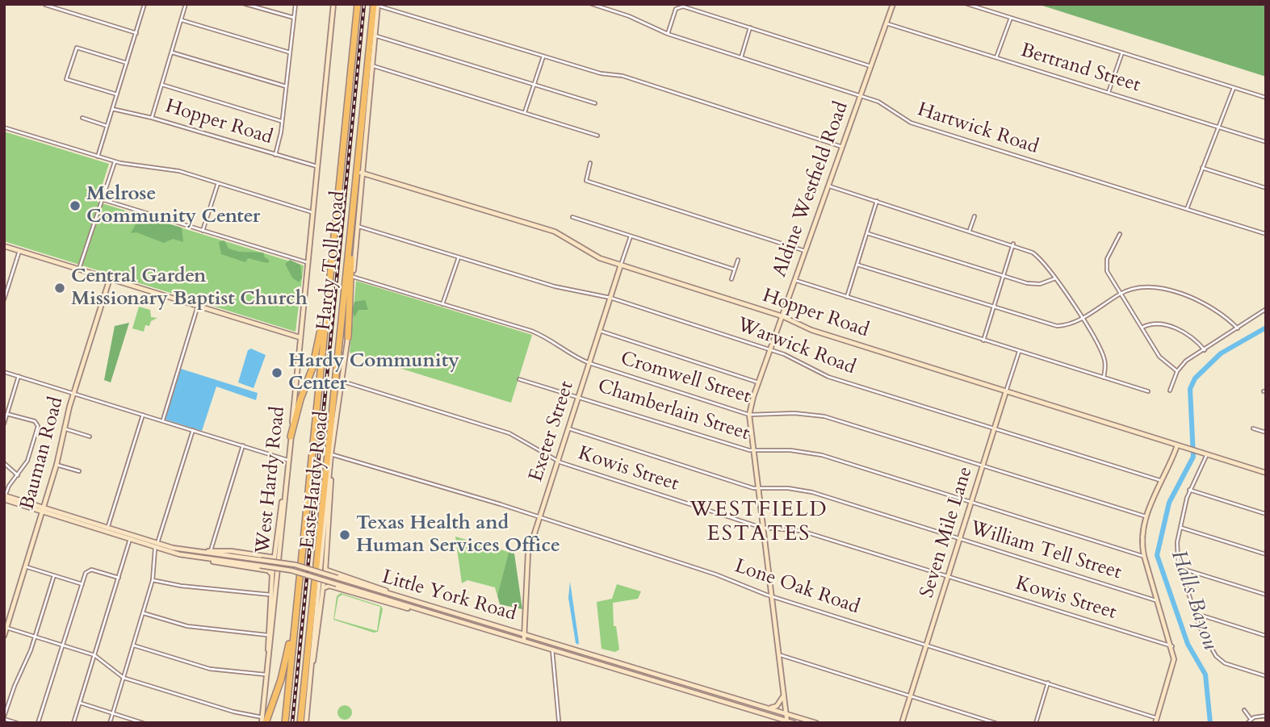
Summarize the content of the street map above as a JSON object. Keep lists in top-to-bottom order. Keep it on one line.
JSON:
{"streets":{"highway":["Hardy Toll Road"],"main road":["Hopper Road","Aldine Westfield Road","Exeter Street","Bauman Road","West Hardy Road","East Hardy Road","Seven Mile Lane","Little York Road"],"street":["Bertrand Street","Hartwick Road","Warwick Road","Cromwell Street","Chamberlain Street","Kowis Street","William Tell Street","Lone Oak Road"]},"crossings":[["Bertrand Street","Aldine Westfield Road"],["Hopper Road","Aldine Westfield Road"],["Hopper Road","Exeter Street"],["Hopper Road","West Hardy Road"],["Hopper Road","East Hardy Road"],["Hopper Road","Seven Mile Lane"],["Hartwick Road","Aldine Westfield Road"],["Aldine Westfield Road","Warwick Road"],["Aldine Westfield Road","Cromwell Street"],["Aldine Westfield Road","Chamberlain Street"],["Aldine Westfield Road","Kowis Street"],["Aldine Westfield Road","William Tell Street"],["Aldine Westfield Road","Lone Oak Road"],["Aldine Westfield Road","Little York Road"],["Hardy Toll Road","East Hardy Road"],["Warwick Road","Exeter Street"],["Warwick Road","East Hardy Road"],["Warwick Road","Seven Mile Lane"],["Cromwell Street","Exeter Street"],["Cromwell Street","East Hardy Road"],["Cromwell Street","Seven Mile Lane"],["Chamberlain Street","Exeter Street"],["Chamberlain Street","Seven Mile Lane"],["Exeter Street","Kowis Street"],["Exeter Street","William Tell Street"],["Exeter Street","Lone Oak Road"],["Exeter Street","Little York Road"],["Bauman Road","Little York Road"],["Kowis Street","East Hardy Road"],["Kowis Street","Seven Mile Lane"],["West Hardy Road","Little York Road"],["East Hardy Road","Lone Oak Road"],["East Hardy Road","Little York Road"],["Seven Mile Lane","William Tell Street"],["Seven Mile Lane","Lone Oak Road"]],"districts":["WESTFIELD ESTATES"],"water":["Halls Bayou"],"places":["Melrose Community Center","Central Garden Missionary Baptist Church","Hardy Community Center","Texas Health and Human Services Office"]}
